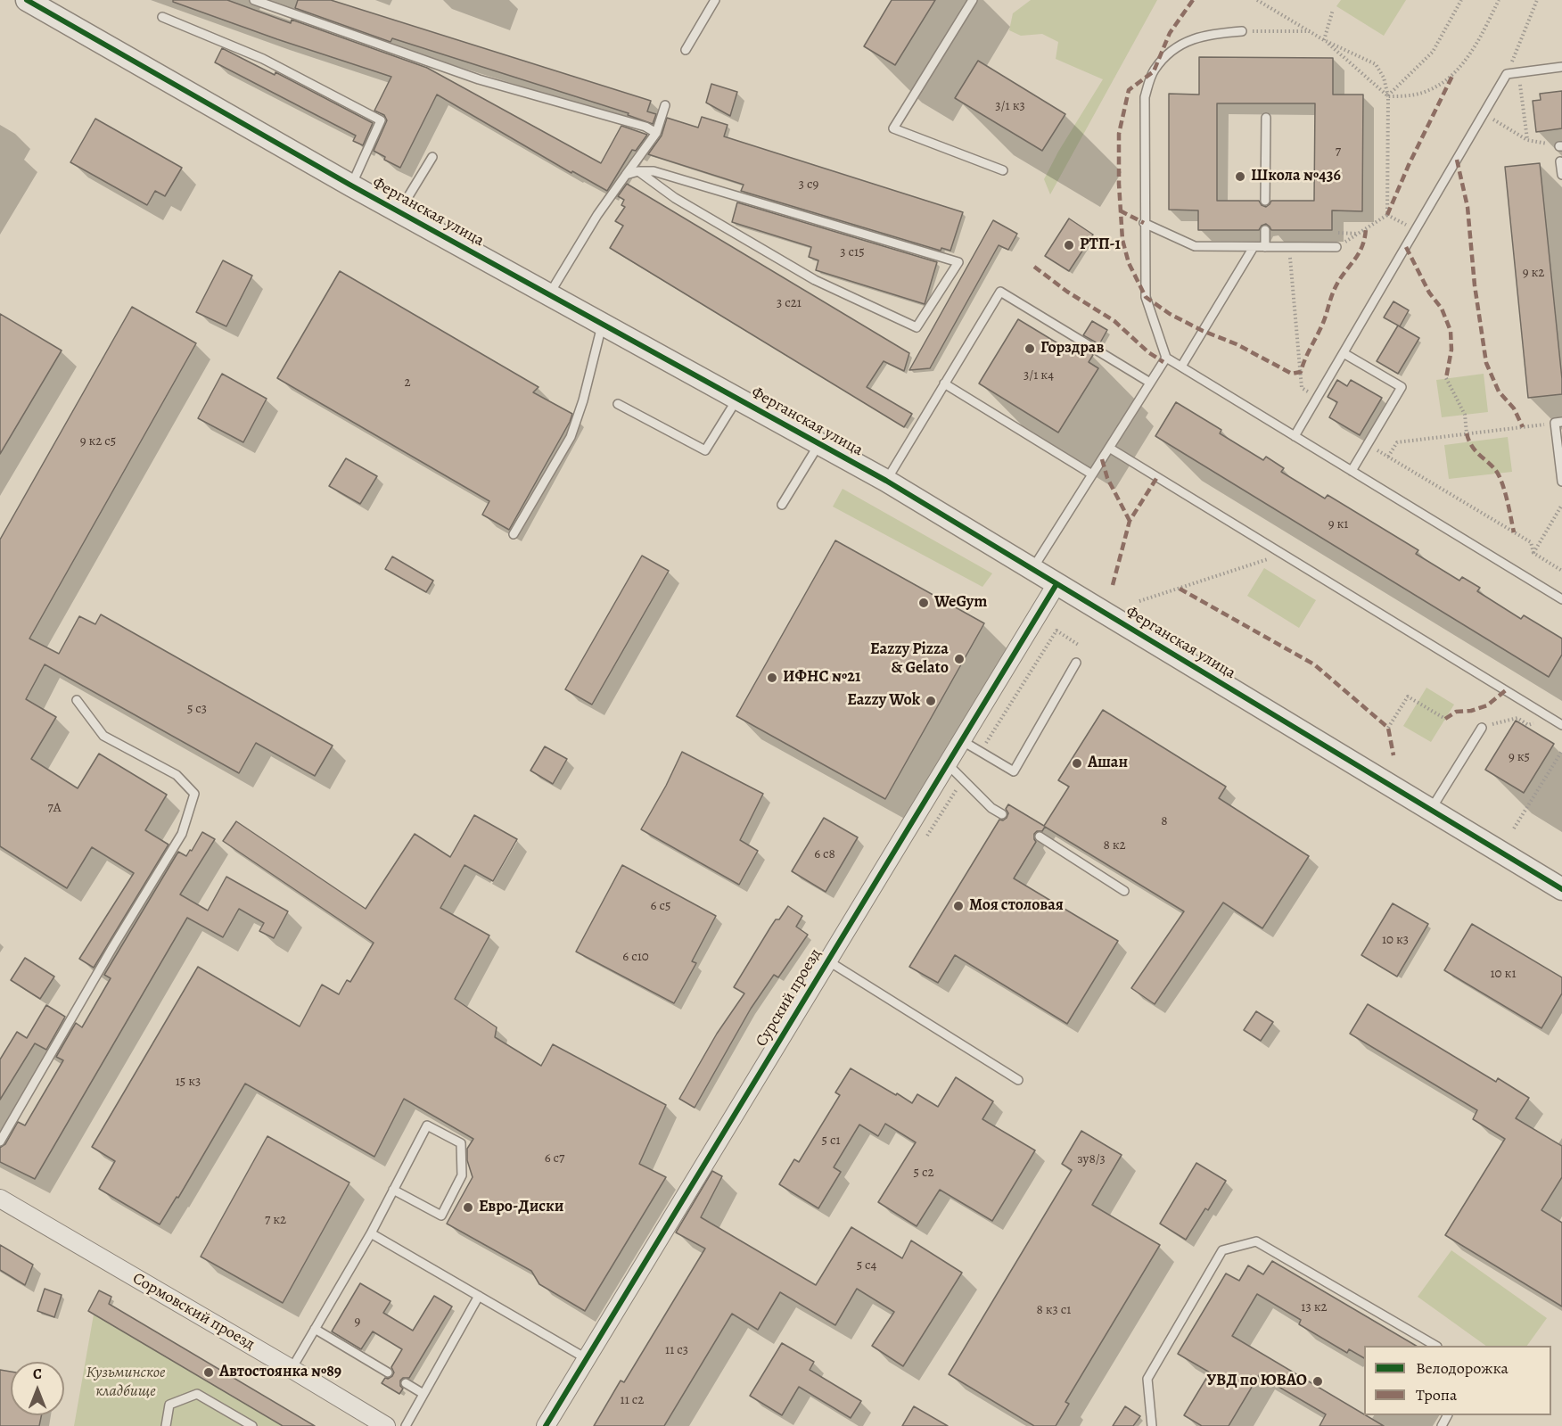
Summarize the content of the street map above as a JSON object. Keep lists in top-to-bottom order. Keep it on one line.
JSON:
{"streets":{"street":["Ферганская улица","Сурский проезд","Сормовский проезд"]},"crossings":[["Ферганская улица","Сурский проезд"]],"parks":["Кузьминское кладбище"],"places":["Школа №436","РТП-1","Горздрав","WeGym","Eazzy Pizza & Gelato","ИФНС №21","Eazzy Wok","Ашан","Моя столовая","Евро-Диски","Автостоянка №89","УВД по ЮВАО"],"house_numbers":["3/1 к3","7","3 с9","3 с15","9 к2","3 с21","3/1 к4","2","9 к2 с5","9 к1","5 с3","9 к5","7А","8","8 к2","6 с8","6 с5","10 к3","6 с10","10 к1","15 к3","5 с1","6 с7","зу8/3","5 с2","7 к2","5 с4","13 к2","8 к3 с1","9","11 с3","11 с2"],"legend":["Велодорожка","Тропа"],"north":"top"}
